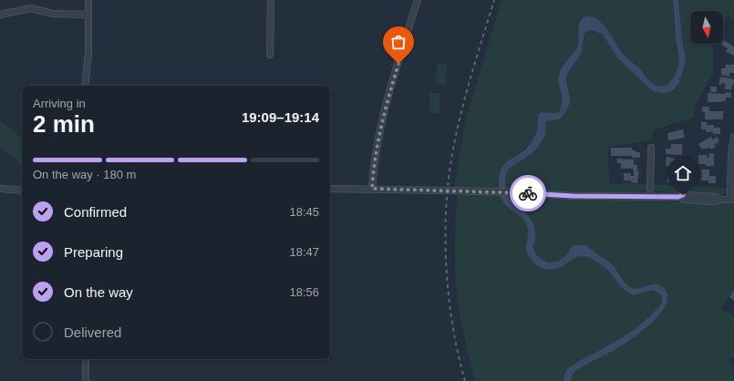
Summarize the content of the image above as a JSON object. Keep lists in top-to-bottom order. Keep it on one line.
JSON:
{"north":"bottom","page":{"heading":["2 min","Arriving in","19:09–19:14"],"bar":"On the way · 180 m","list":[["Confirmed","18:45"],["Preparing","18:47"],["On the way","18:56"],"Delivered"]}}
